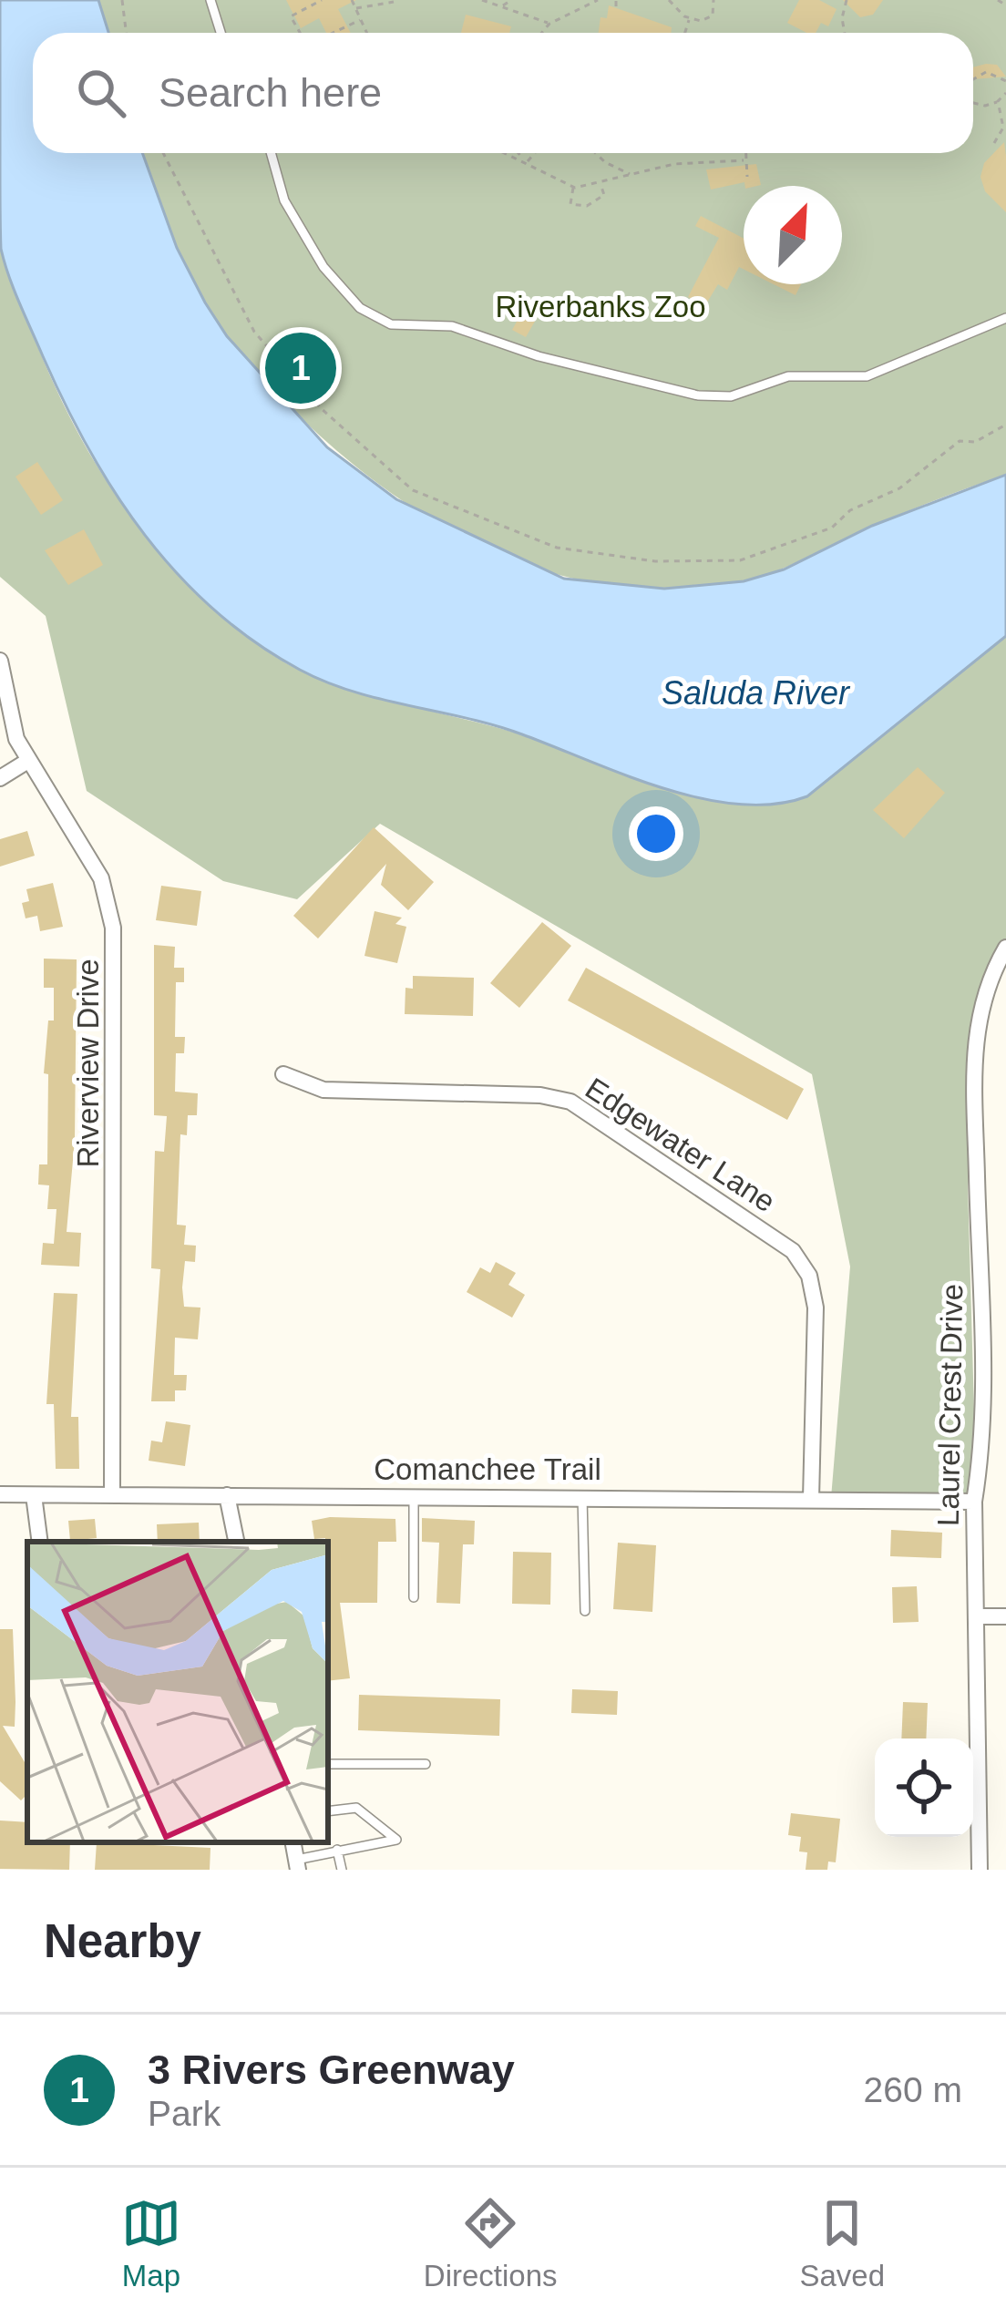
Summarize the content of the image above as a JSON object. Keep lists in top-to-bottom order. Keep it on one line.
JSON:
{"streets":{"street":["Riverview Drive","Edgewater Lane","Laurel Crest Drive","Comanchee Trail"]},"crossings":[["Riverview Drive","Comanchee Trail"],["Edgewater Lane","Comanchee Trail"],["Laurel Crest Drive","Comanchee Trail"]],"water":["Saluda River"],"parks":["Riverbanks Zoo"],"north":"top right","page":{"search":"Search here","pins":"1","heading":"Nearby","list":[{"mark":"1","name":"3 Rivers Greenway","note":"Park","value":"260 m"}],"nav":["Map","Directions","Saved"]}}
